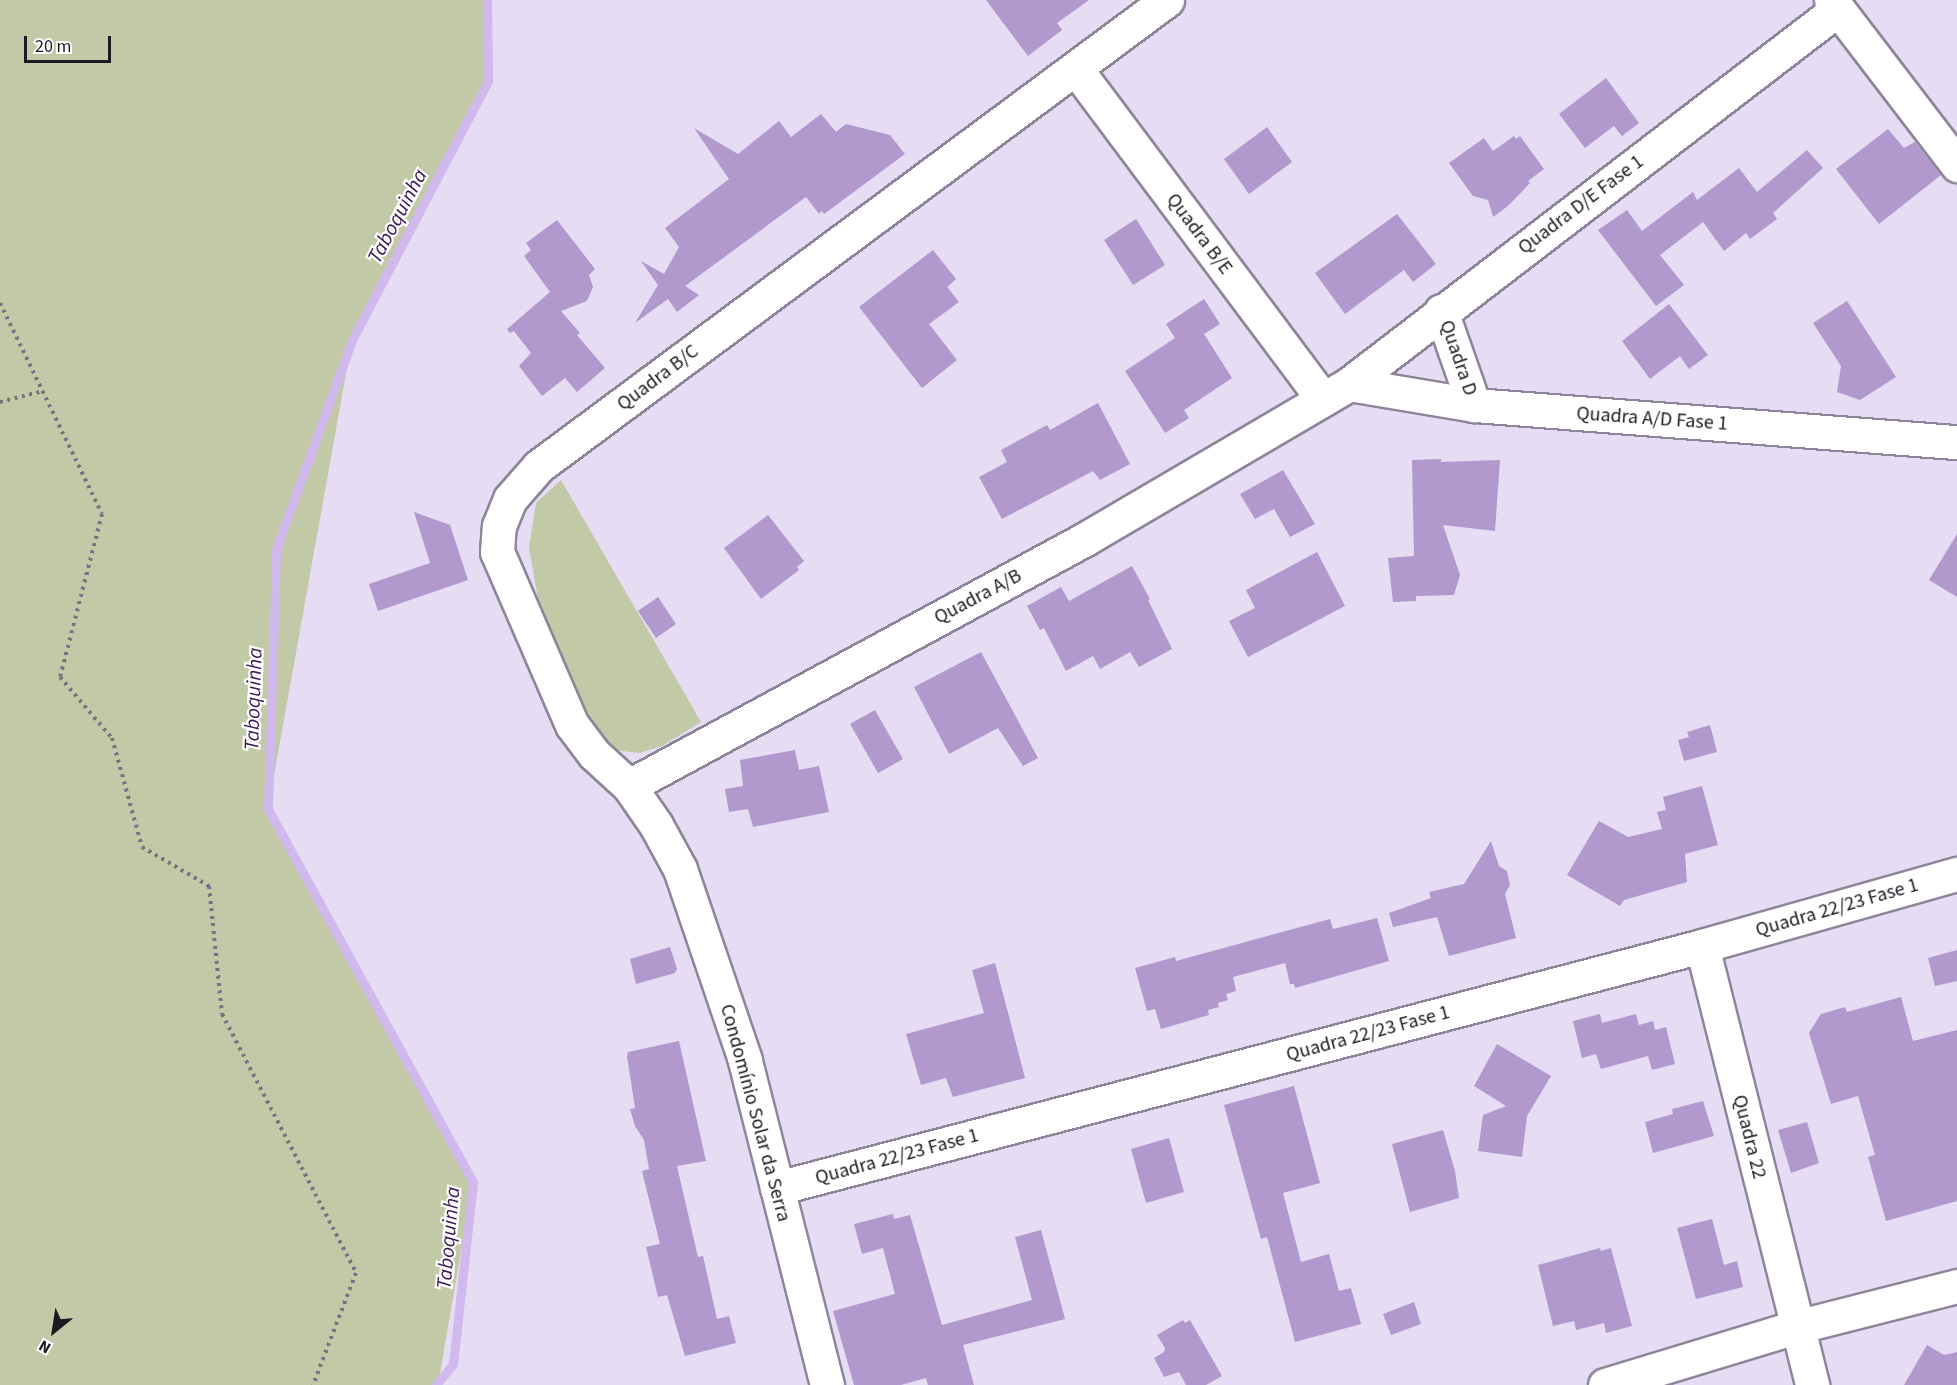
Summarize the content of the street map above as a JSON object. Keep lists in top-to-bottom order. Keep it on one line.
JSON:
{"streets":{"street":["Quadra D/E Fase 1","Quadra B/E","Quadra D","Quadra B/C","Quadra A/D Fase 1","Quadra A/B","Quadra 22/23 Fase 1","Condomínio Solar da Serra","Quadra 22"]},"crossings":[["Quadra D/E Fase 1","Quadra B/E"],["Quadra D/E Fase 1","Quadra D"],["Quadra D/E Fase 1","Quadra A/D Fase 1"],["Quadra D/E Fase 1","Quadra A/B"],["Quadra B/E","Quadra B/C"],["Quadra B/E","Quadra A/D Fase 1"],["Quadra B/E","Quadra A/B"],["Quadra D","Quadra A/D Fase 1"],["Quadra B/C","Quadra A/B"],["Quadra B/C","Condomínio Solar da Serra"],["Quadra A/D Fase 1","Quadra A/B"],["Quadra A/B","Condomínio Solar da Serra"],["Quadra 22/23 Fase 1","Condomínio Solar da Serra"],["Quadra 22/23 Fase 1","Quadra 22"]],"water":["Taboquinha"],"scale_bar":"20 m","north":"bottom left"}
